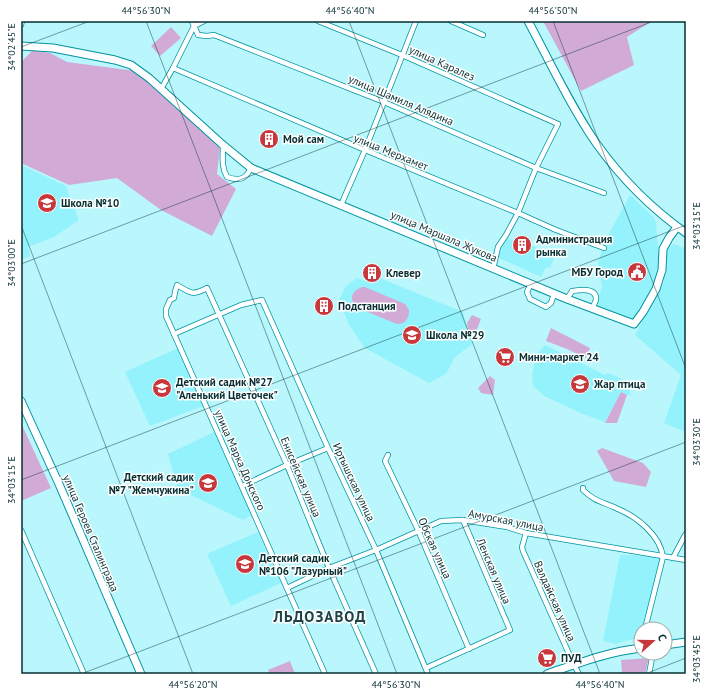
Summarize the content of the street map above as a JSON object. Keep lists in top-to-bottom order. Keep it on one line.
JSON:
{"streets":{"street":["улица Каралез","улица Шамиля Алядина","улица Мерхамет","улица Маршала Жукова","улица Марка Донского","Енисейская улица","Иртышская улица","Амурская улица","улица Героев Сталинграда","Обская улица","Ленская улица","Валдайская улица"]},"crossings":[["улица Каралез","улица Шамиля Алядина"],["улица Марка Донского","Енисейская улица"],["улица Марка Донского","Амурская улица"],["Енисейская улица","Иртышская улица"],["Енисейская улица","Амурская улица"],["Иртышская улица","Амурская улица"],["Амурская улица","Обская улица"],["Амурская улица","Ленская улица"],["Амурская улица","Валдайская улица"],["Обская улица","Ленская улица"]],"districts":["ЛЬДОЗАВОД"],"places":{"building":["Мой сам","Администрация рынка","Клевер","Подстанция"],"school or university":["Школа №10","Школа №29","Жар птица","Детский садик №27 \"Аленький Цветочек\"","Детский садик №7 \"Жемчужина\"","Детский садик №106 \"Лазурный\""],"public building":["МБУ Город"],"supermarket":["Мини-маркет 24","ПУД"]},"north":"right","coordinates":["44°56'30\"N","44°56'40\"N","44°56'50\"N","34°02'45\"E","34°03'15\"E","34°03'00\"E","34°03'30\"E","34°03'45\"E","44°56'20\"N"]}
